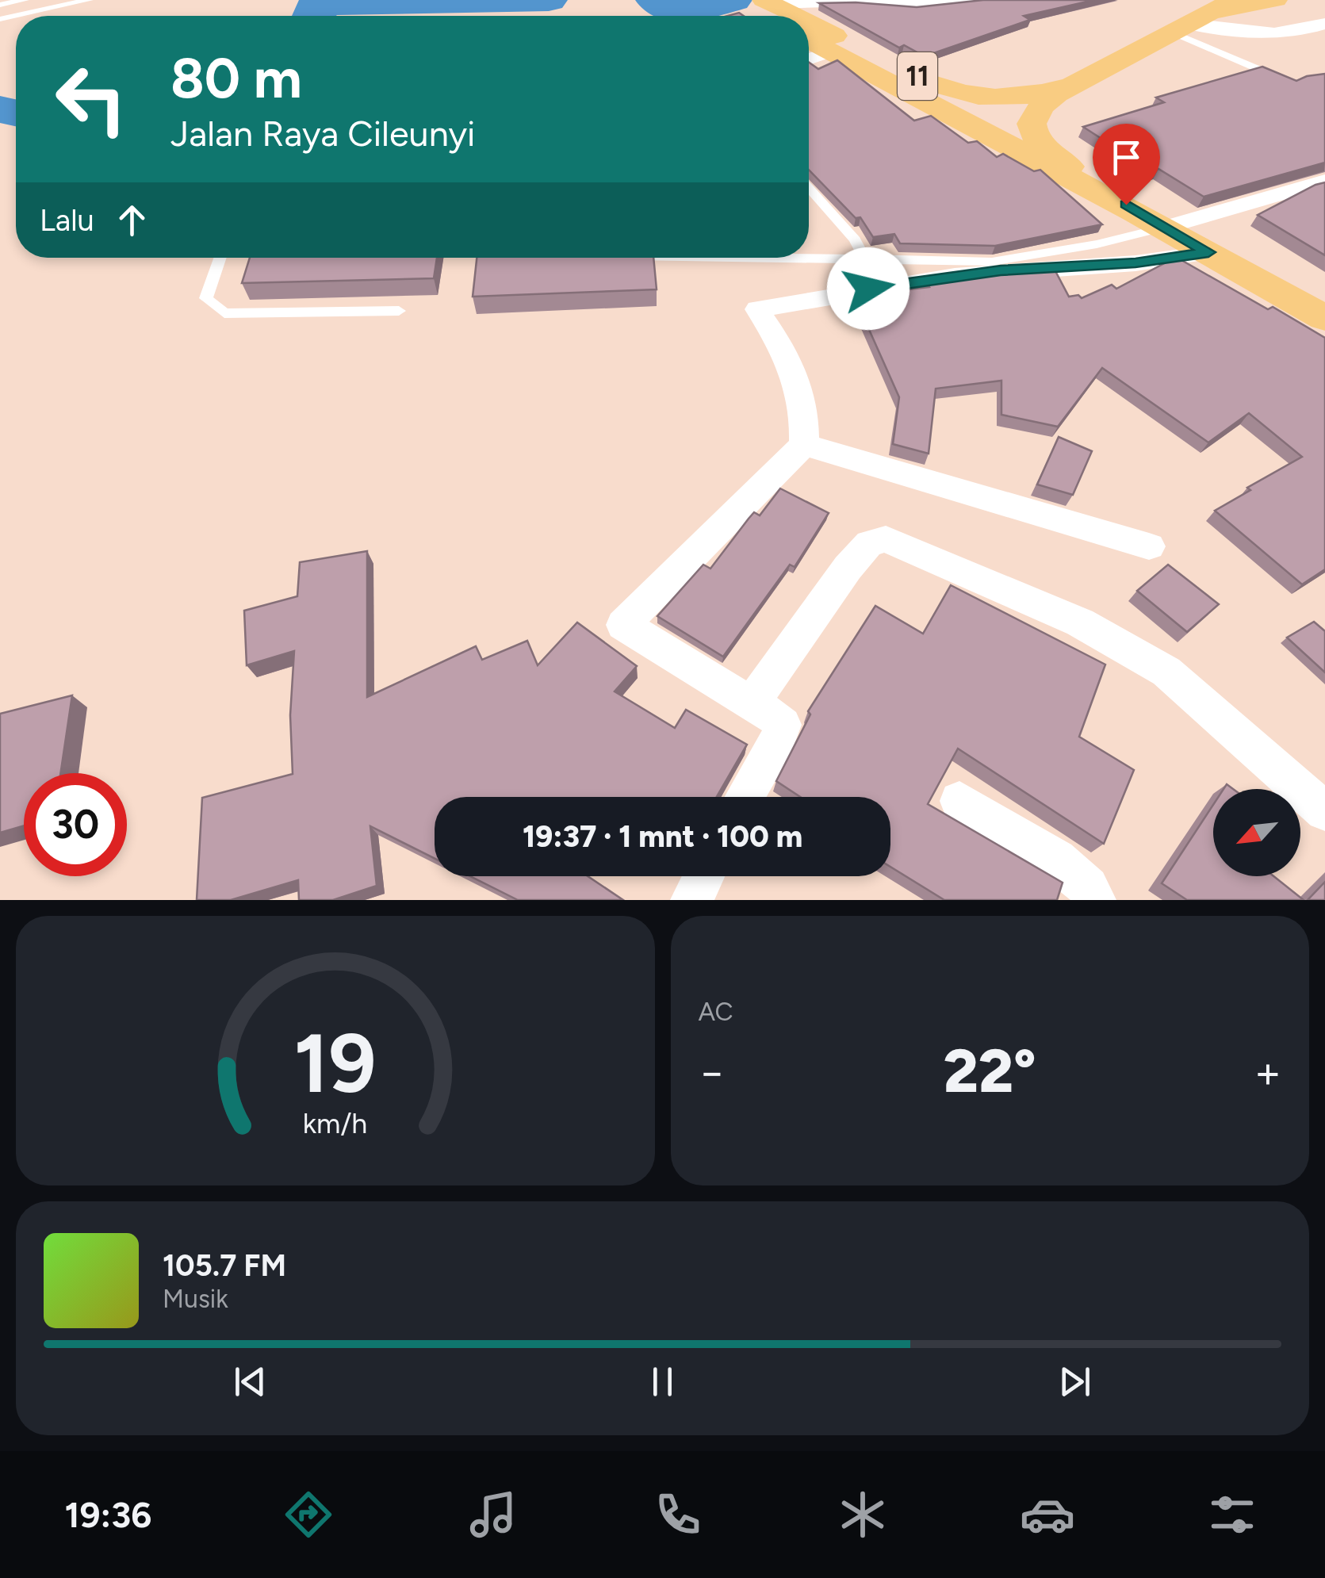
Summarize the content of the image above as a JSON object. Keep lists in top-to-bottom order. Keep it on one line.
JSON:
{"streets":{"highway":["11"]},"north":"bottom left","page":{"turn":["80 m","Jalan Raya Cileunyi"],"then":"Lalu","limit":"30","trip":"19:37 · 1 mnt · 100 m","tile":"AC","heat":["−","22°","+"],"song":["105.7 FM","Musik"],"tabs":"19:36","gauge":["19","km/h"]}}
